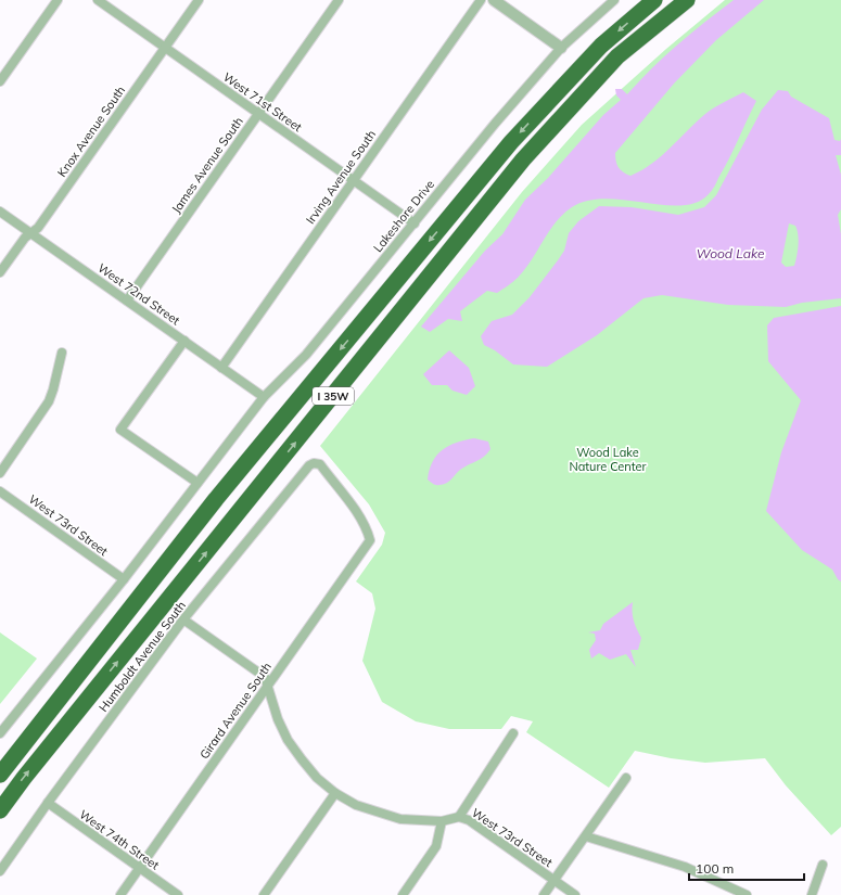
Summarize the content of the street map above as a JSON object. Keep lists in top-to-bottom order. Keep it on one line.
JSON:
{"streets":{"highway":["I 35W"],"street":["West 71st Street","Knox Avenue South","James Avenue South","Irving Avenue South","Lakeshore Drive","West 72nd Street","West 73rd Street","Humboldt Avenue South","Girard Avenue South","West 74th Street"]},"crossings":[["West 71st Street","Knox Avenue South"],["West 71st Street","James Avenue South"],["West 71st Street","Irving Avenue South"],["West 71st Street","Lakeshore Drive"],["Knox Avenue South","West 72nd Street"],["James Avenue South","West 72nd Street"],["Irving Avenue South","West 72nd Street"],["Lakeshore Drive","West 72nd Street"],["West 73rd Street","Humboldt Avenue South"],["West 73rd Street","Girard Avenue South"],["Humboldt Avenue South","Girard Avenue South"],["Humboldt Avenue South","West 74th Street"],["Girard Avenue South","West 74th Street"]],"water":["Wood Lake"],"parks":["Wood Lake Nature Center"],"scale_bar":"100 m"}
